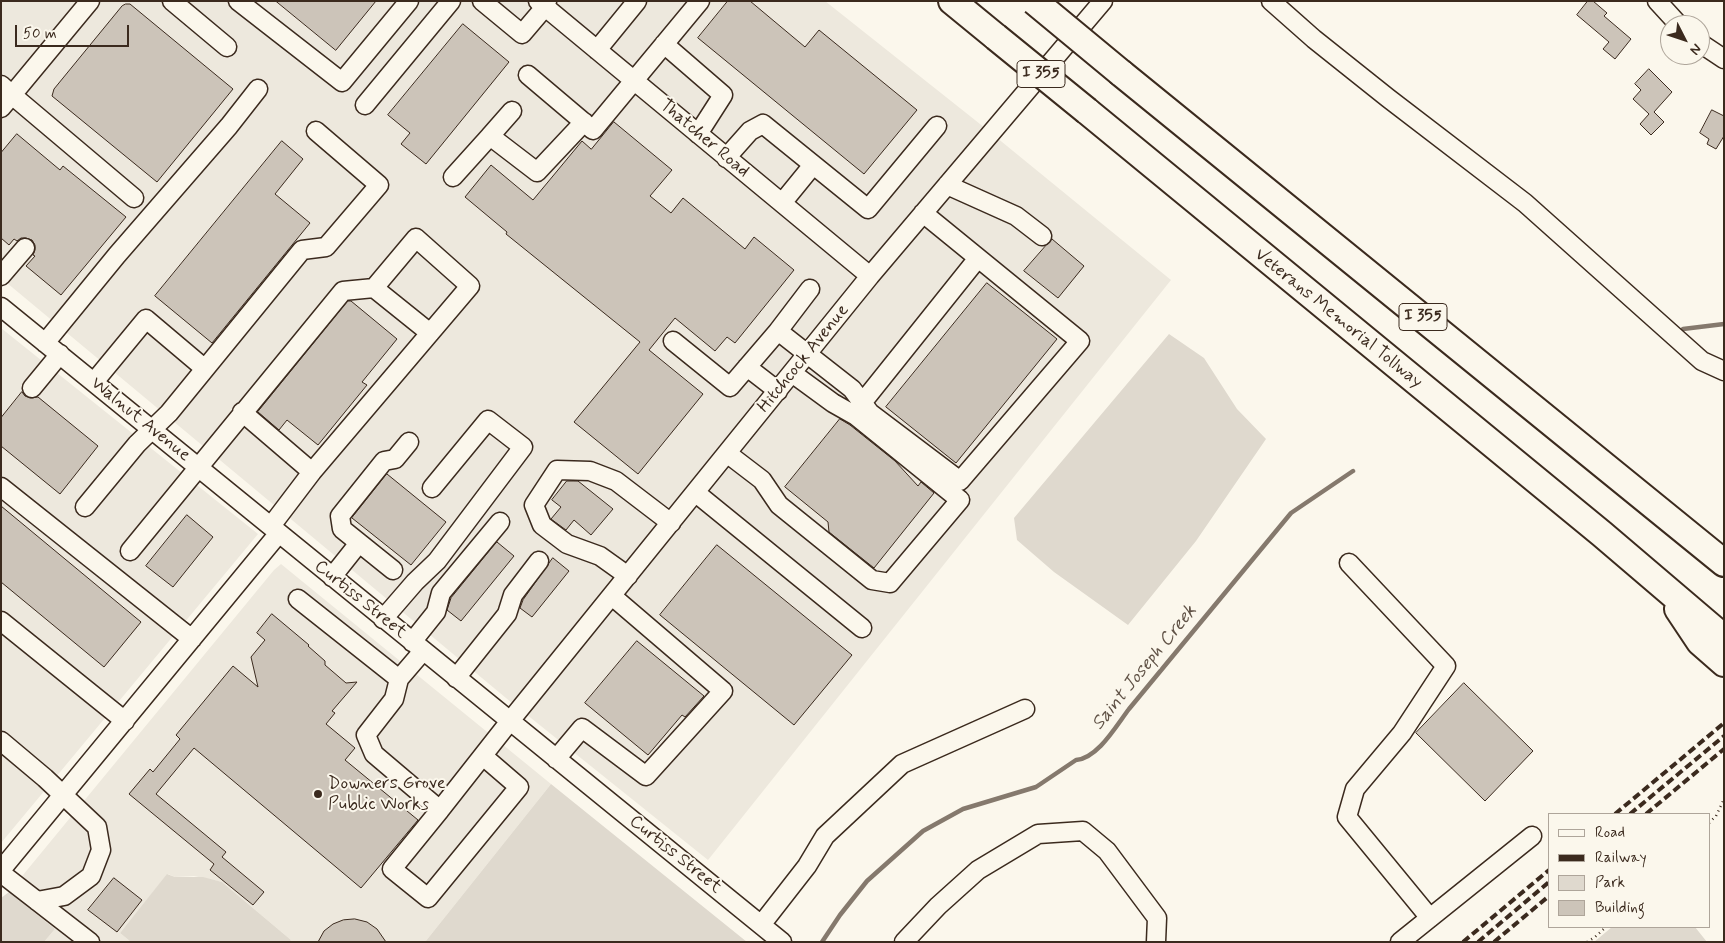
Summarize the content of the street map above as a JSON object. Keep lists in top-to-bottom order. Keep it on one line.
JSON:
{"streets":{"highway":["I 355","Veterans Memorial Tollway"],"street":["Thatcher Road","Hitchcock Avenue","Walnut Avenue","Curtiss Street"]},"crossings":[["Thatcher Road","Hitchcock Avenue"],["Hitchcock Avenue","Curtiss Street"],["Walnut Avenue","Curtiss Street"]],"water":["Saint Joseph Creek"],"places":["Downers Grove Public Works"],"legend":["Road","Railway","Park","Building"],"scale_bar":"50 m","north":"bottom right"}
